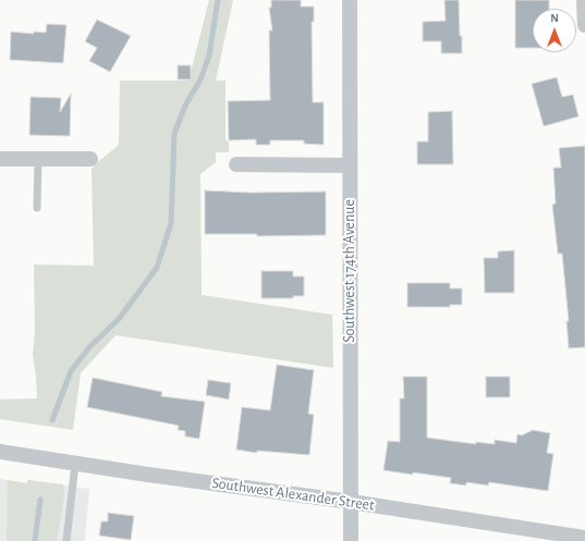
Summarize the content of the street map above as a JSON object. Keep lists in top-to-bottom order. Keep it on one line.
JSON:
{"streets":{"street":["Southwest 174th Avenue","Southwest Alexander Street"]},"crossings":[["Southwest 174th Avenue","Southwest Alexander Street"]],"north":"top"}
